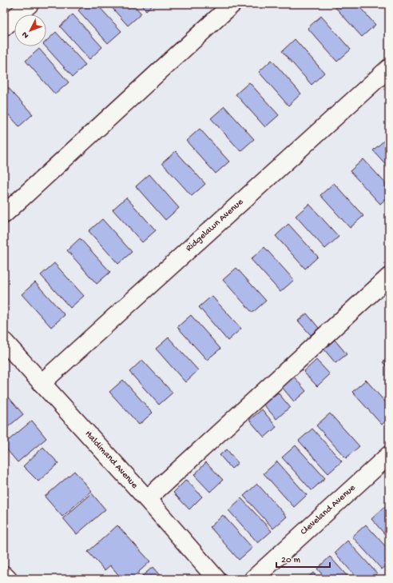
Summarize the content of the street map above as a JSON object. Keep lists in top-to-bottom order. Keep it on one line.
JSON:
{"streets":{"street":["Ridgelawn Avenue","Haldimand Avenue","Cleveland Avenue"]},"crossings":[["Ridgelawn Avenue","Haldimand Avenue"]],"scale_bar":"20 m","north":"bottom left"}
